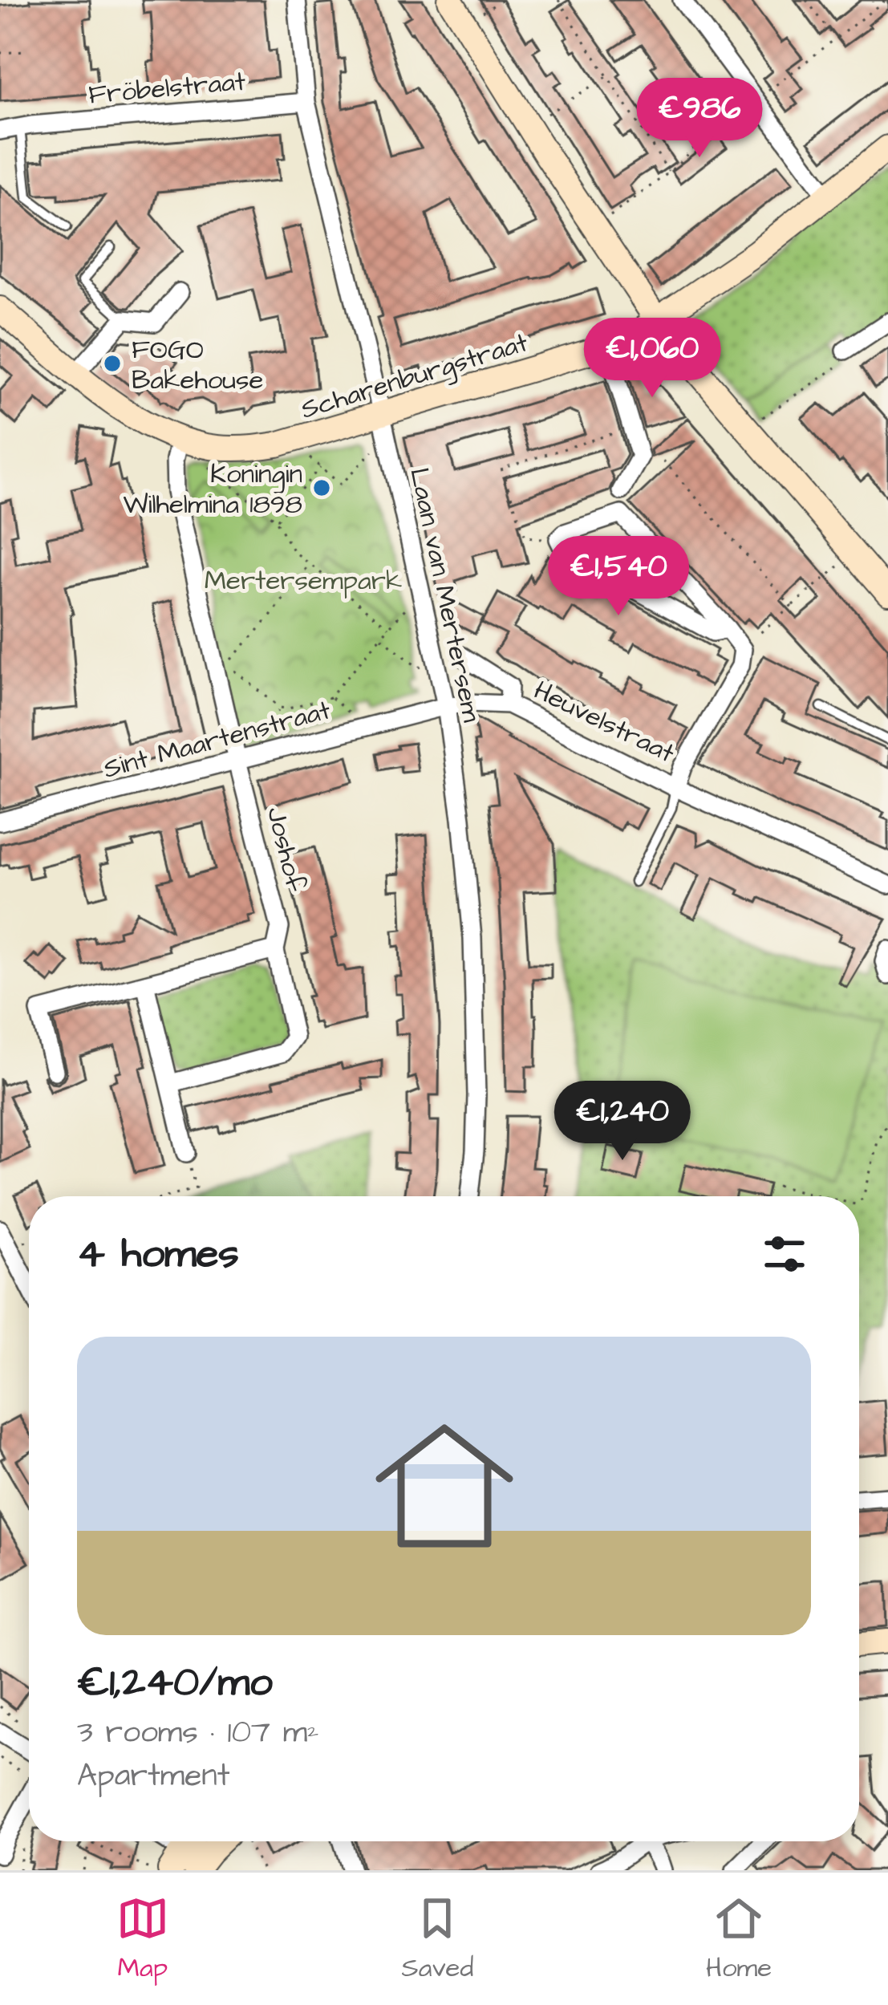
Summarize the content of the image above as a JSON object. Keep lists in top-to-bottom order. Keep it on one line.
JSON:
{"streets":{"street":["Fröbelstraat","Scharenburgstraat","Laan van Mertersem","Heuvelstraat","Sint Maartenstraat","Joshof"]},"crossings":[["Fröbelstraat","Laan van Mertersem"],["Scharenburgstraat","Laan van Mertersem"],["Laan van Mertersem","Heuvelstraat"],["Laan van Mertersem","Sint Maartenstraat"],["Heuvelstraat","Sint Maartenstraat"],["Sint Maartenstraat","Joshof"]],"parks":["Mertersempark"],"places":["FOGO Bakehouse","Koningin Wilhelmina 1898"],"page":{"price":["€986","€1,060","€1,540","€1,240"],"heading":"4 homes","list":[{"name":"€1,240/mo","note":"3 rooms · 107 m² · Apartment"}],"tabs":["Map","Saved","Home"]}}
